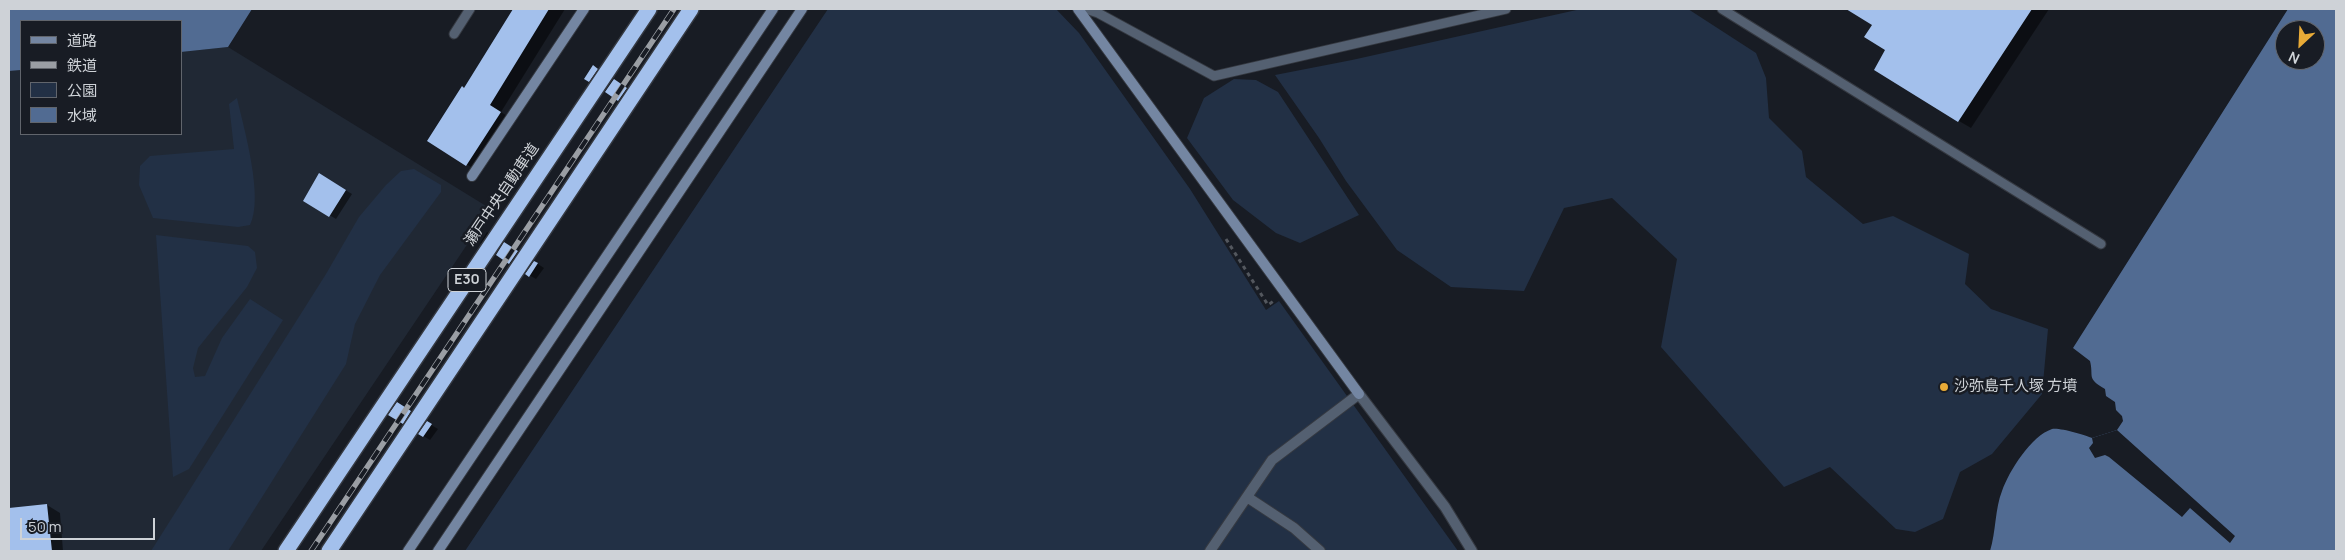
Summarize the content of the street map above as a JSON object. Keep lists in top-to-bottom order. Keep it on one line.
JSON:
{"streets":{"highway":["瀬戸中央自動車道","E30"]},"places":["沙弥島千人塚 方墳"],"legend":["道路","鉄道","公園","水域"],"scale_bar":"50 m","north":"bottom left"}
